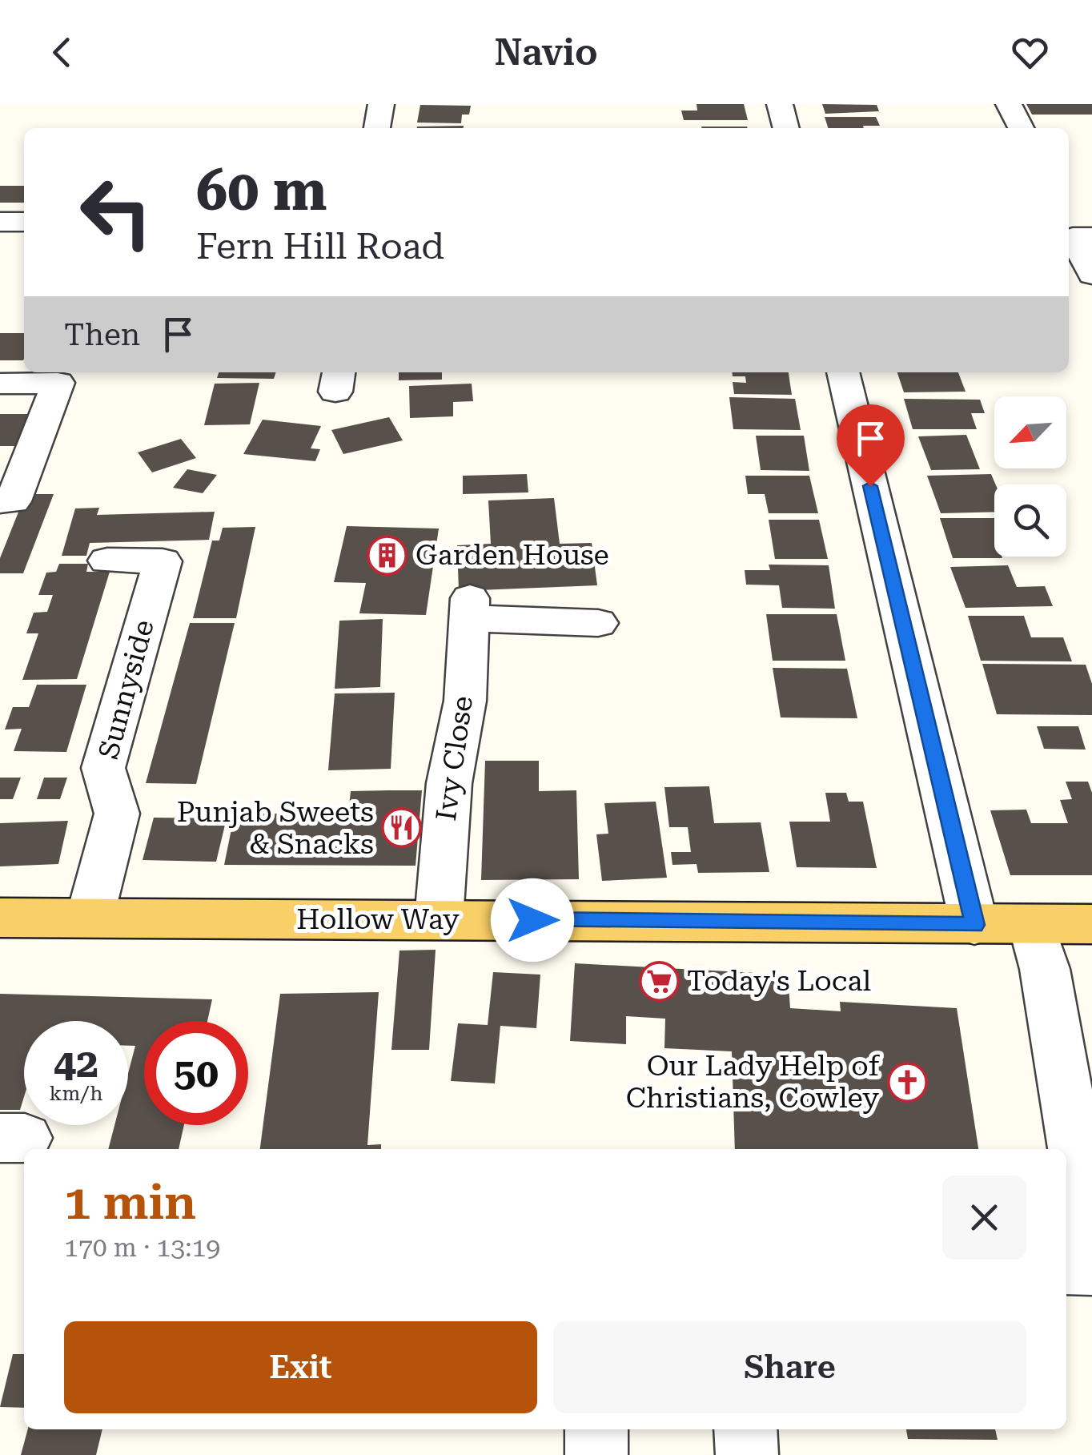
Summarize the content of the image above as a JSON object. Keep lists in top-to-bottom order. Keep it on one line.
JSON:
{"streets":{"main road":["Hollow Way"],"street":["Sunnyside","Ivy Close"]},"crossings":[["Sunnyside","Hollow Way"],["Ivy Close","Hollow Way"]],"places":{"building":["Garden House"],"restaurant":["Punjab Sweets & Snacks"],"supermarket":["Today's Local"],"church":["Our Lady Help of Christians, Cowley"]},"north":"bottom left","page":{"header":"Navio","turn":["60 m","Fern Hill Road"],"then":"Then","speed":"42 km/h","limit":"50","heading":["1 min","170 m · 13:19"],"buttons":["Exit","Share"]}}
